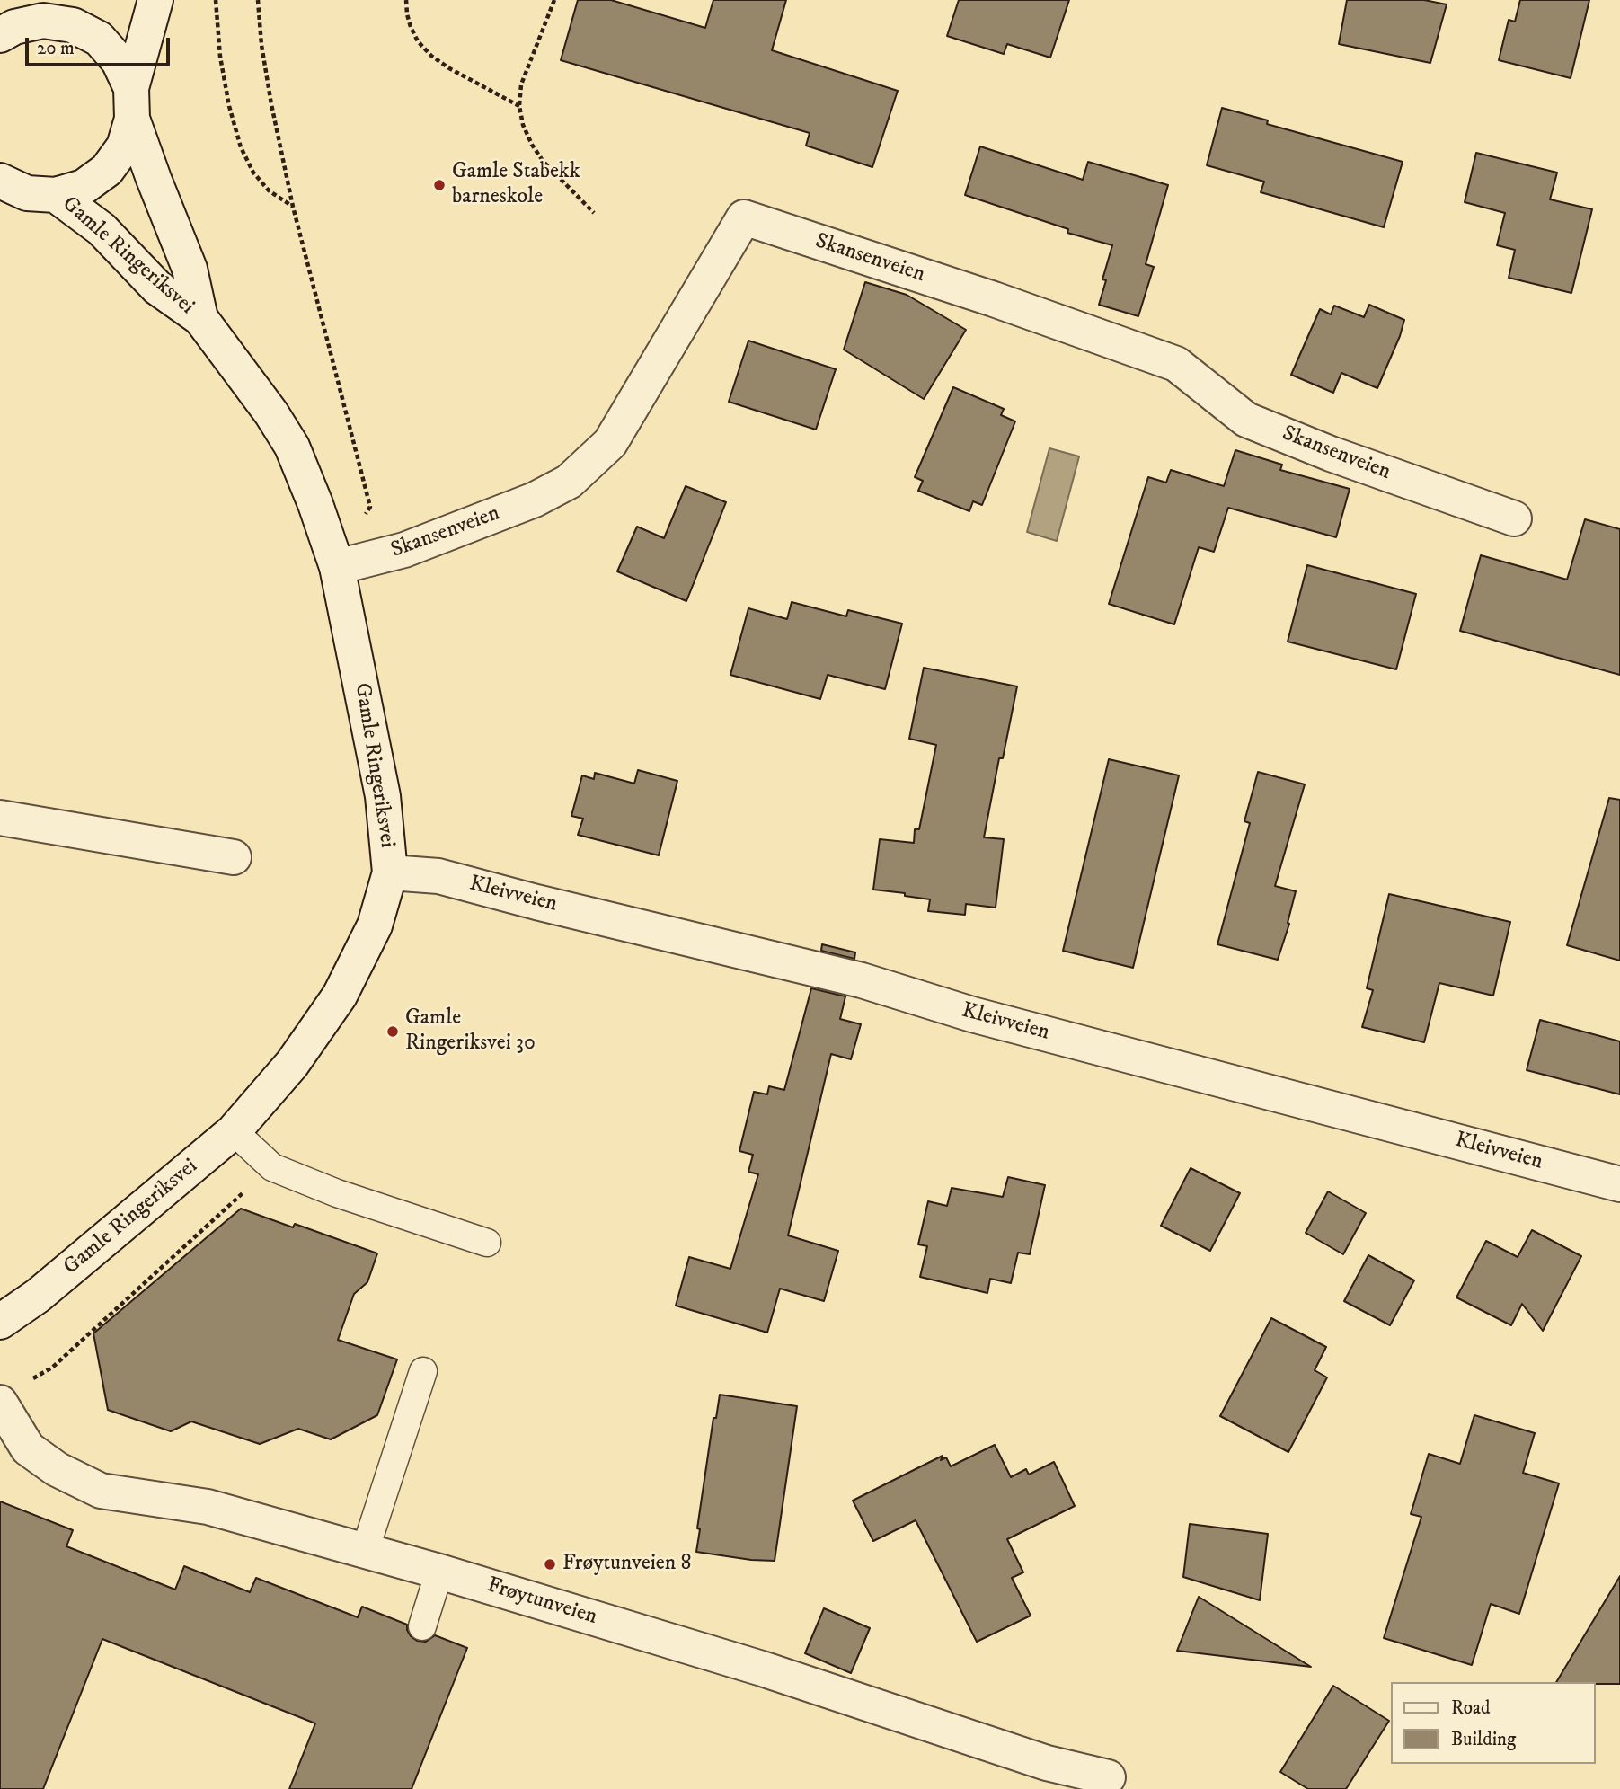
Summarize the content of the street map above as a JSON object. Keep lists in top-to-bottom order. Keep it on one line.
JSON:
{"streets":{"street":["Gamle Ringeriksvei","Skansenveien","Kleivveien","Frøytunveien"]},"crossings":[["Gamle Ringeriksvei","Skansenveien"],["Gamle Ringeriksvei","Kleivveien"]],"places":["Gamle Stabekk barneskole","Gamle Ringeriksvei 30","Frøytunveien 8"],"legend":["Road","Building"],"scale_bar":"20 m"}
